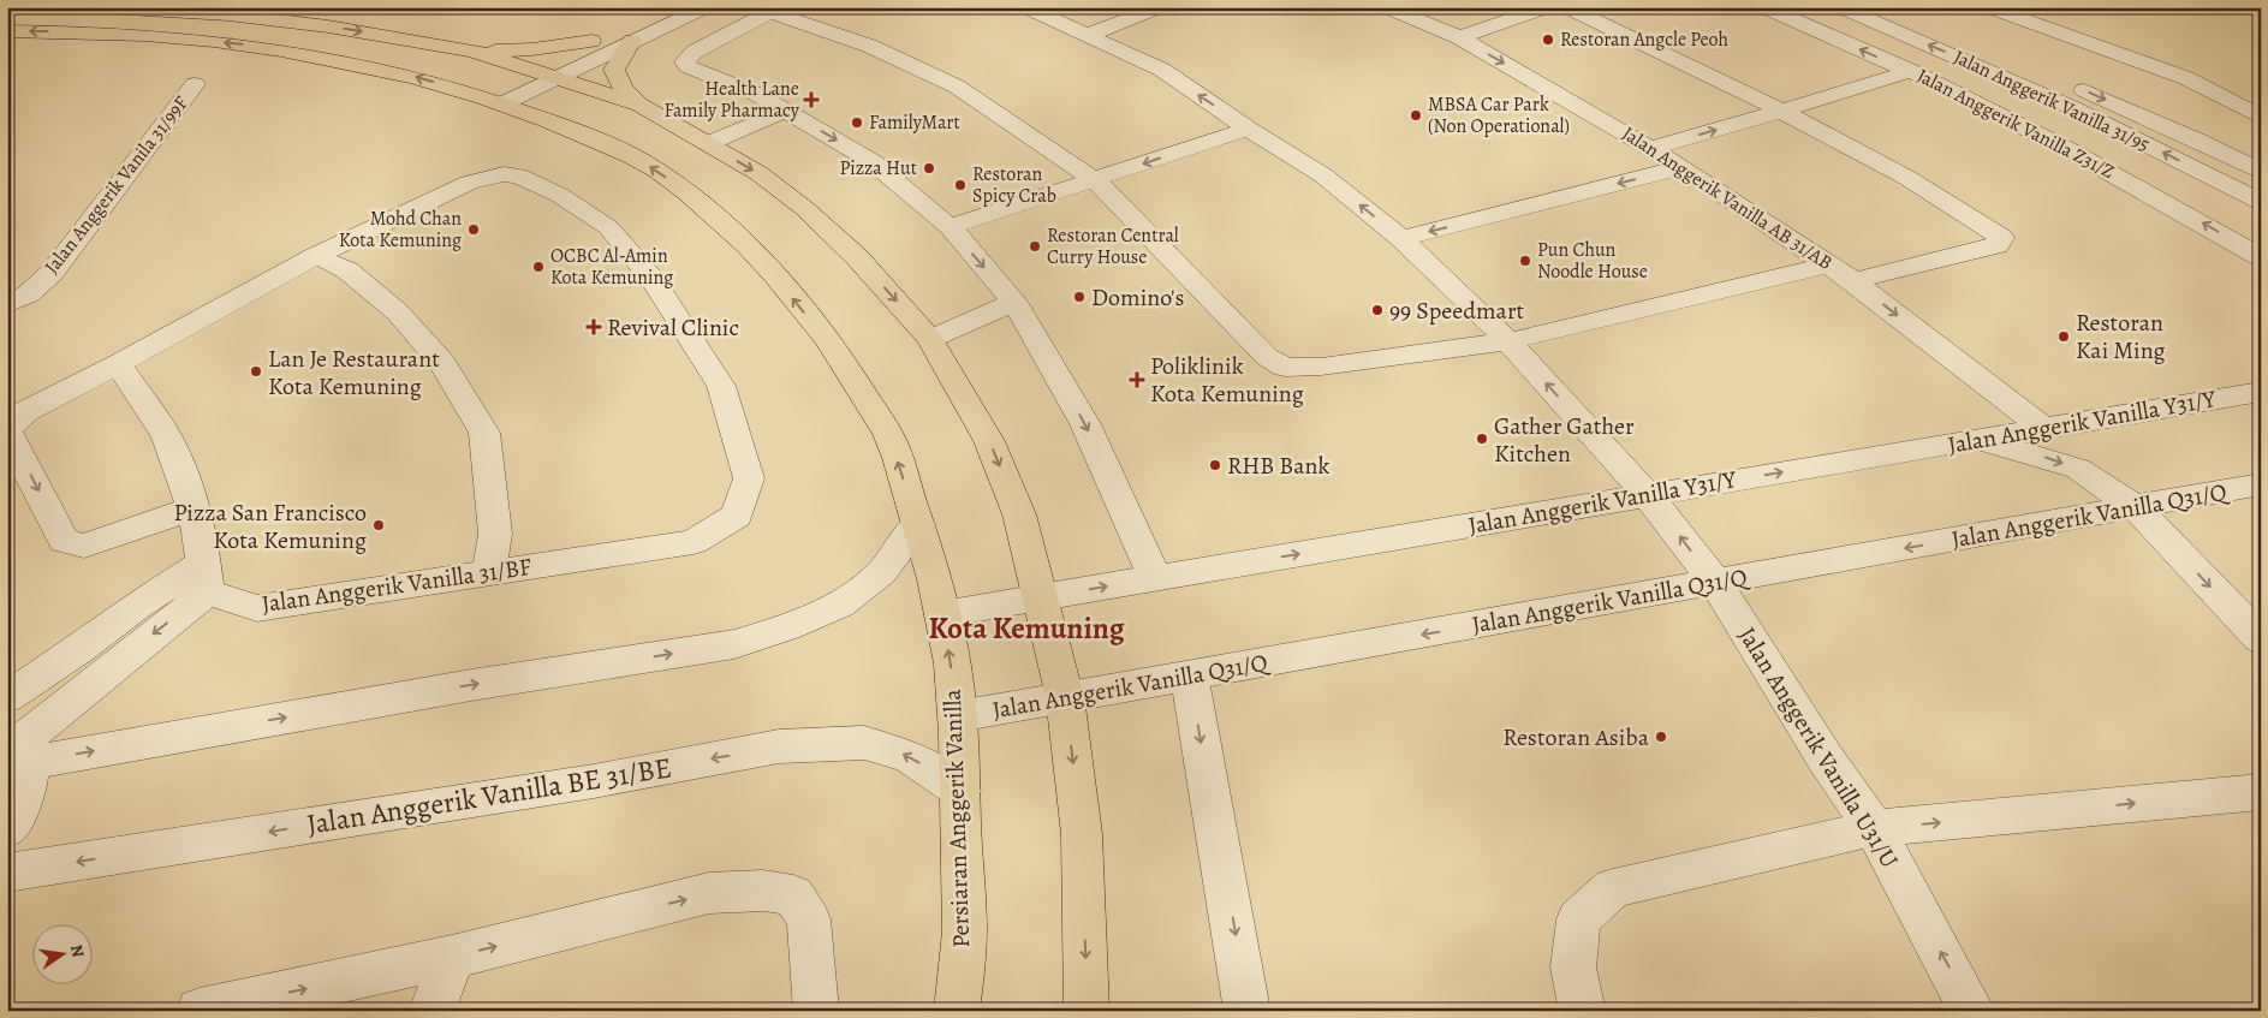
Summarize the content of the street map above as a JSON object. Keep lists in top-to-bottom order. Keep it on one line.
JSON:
{"streets":{"main road":["Persiaran Anggerik Vanilla"],"street":["Jalan Anggerik Vanilla 31/95","Jalan Anggerik Vanilla Z31/Z","Jalan Anggerik Vanila 31/99F","Jalan Anggerik Vanilla AB 31/AB","Jalan Anggerik Vanilla Y31/Y","Jalan Anggerik Vanilla Q31/Q","Jalan Anggerik Vanilla 31/BF","Jalan Anggerik Vanilla U31/U","Jalan Anggerik Vanilla BE 31/BE"]},"crossings":[["Jalan Anggerik Vanilla AB 31/AB","Jalan Anggerik Vanilla Y31/Y"],["Jalan Anggerik Vanilla Y31/Y","Jalan Anggerik Vanilla U31/U"],["Jalan Anggerik Vanilla Y31/Y","Persiaran Anggerik Vanilla"],["Jalan Anggerik Vanilla Q31/Q","Jalan Anggerik Vanilla U31/U"],["Jalan Anggerik Vanilla Q31/Q","Persiaran Anggerik Vanilla"],["Jalan Anggerik Vanilla BE 31/BE","Persiaran Anggerik Vanilla"]],"one_way":["Jalan Anggerik Vanilla U31/U"],"districts":["Kota Kemuning"],"places":{"other":["Restoran Angcle Peoh","MBSA Car Park (Non Operational)","FamilyMart","Pizza Hut","Restoran Spicy Crab","Mohd Chan Kota Kemuning","Restoran Central Curry House","Pun Chun Noodle House","OCBC Al-Amin Kota Kemuning","Domino's","99 Speedmart","Restoran Kai Ming","Lan Je Restaurant Kota Kemuning","Gather Gather Kitchen","RHB Bank","Pizza San Francisco Kota Kemuning","Restoran Asiba"],"health":["Health Lane Family Pharmacy","Revival Clinic","Poliklinik Kota Kemuning"]},"north":"right"}
